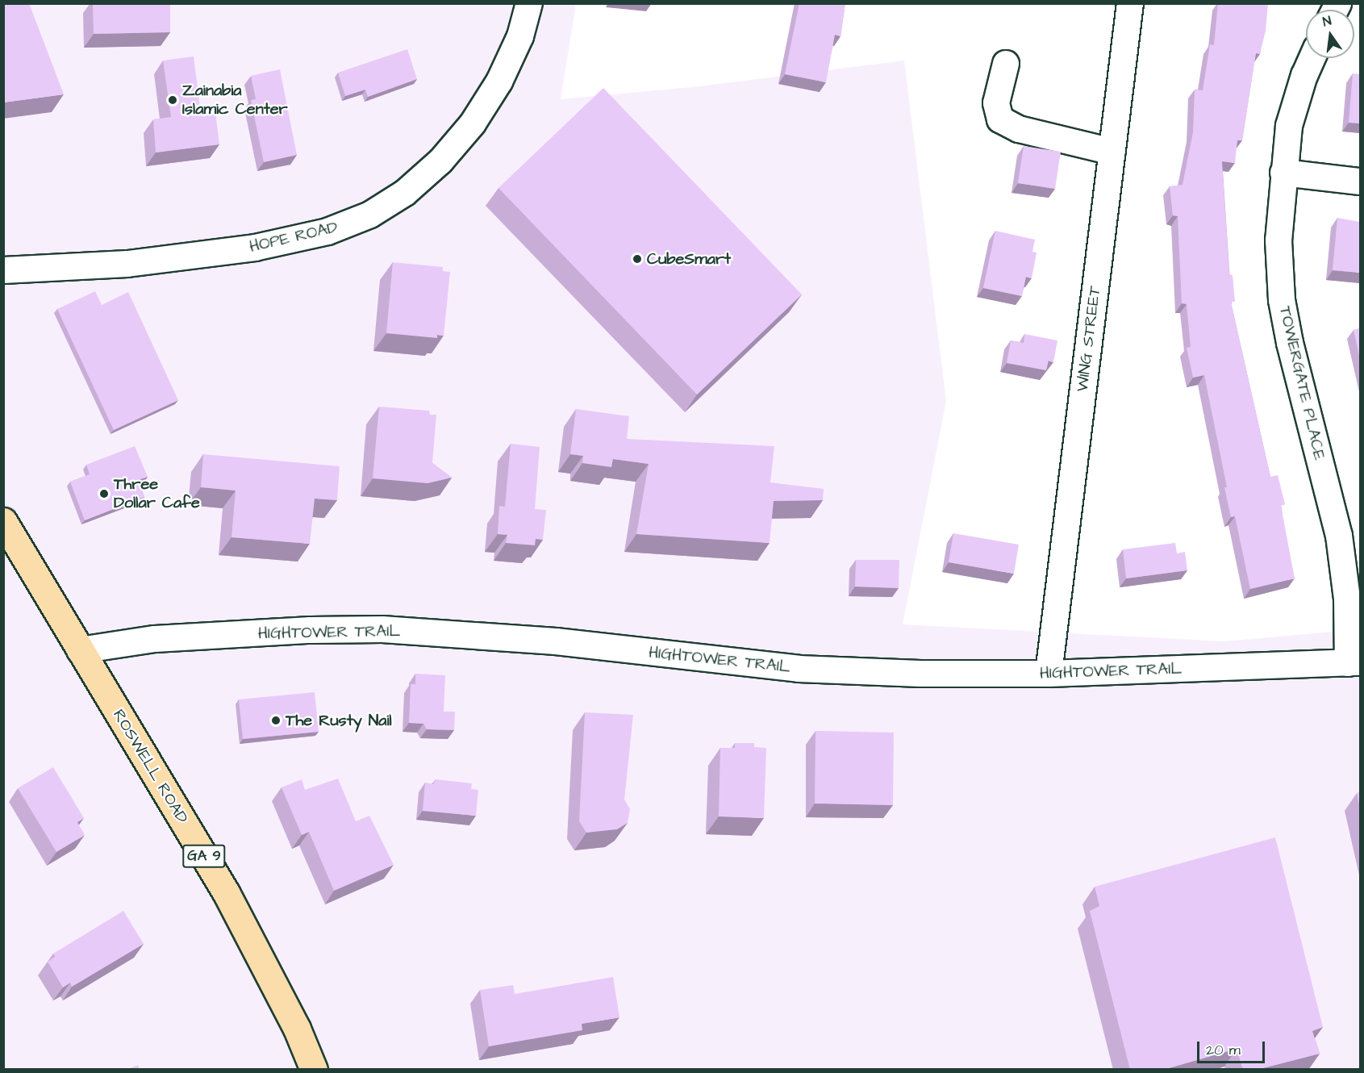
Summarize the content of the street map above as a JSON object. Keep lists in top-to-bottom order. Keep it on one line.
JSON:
{"streets":{"main road":["ROSWELL ROAD","GA 9"],"street":["HOPE ROAD","WING STREET","TOWERGATE PLACE","HIGHTOWER TRAIL"]},"crossings":[["WING STREET","HIGHTOWER TRAIL"],["TOWERGATE PLACE","HIGHTOWER TRAIL"],["HIGHTOWER TRAIL","ROSWELL ROAD"]],"places":["Zainabia Islamic Center","CubeSmart","Three Dollar Cafe","The Rusty Nail"],"scale_bar":"20 m","north":"top"}
